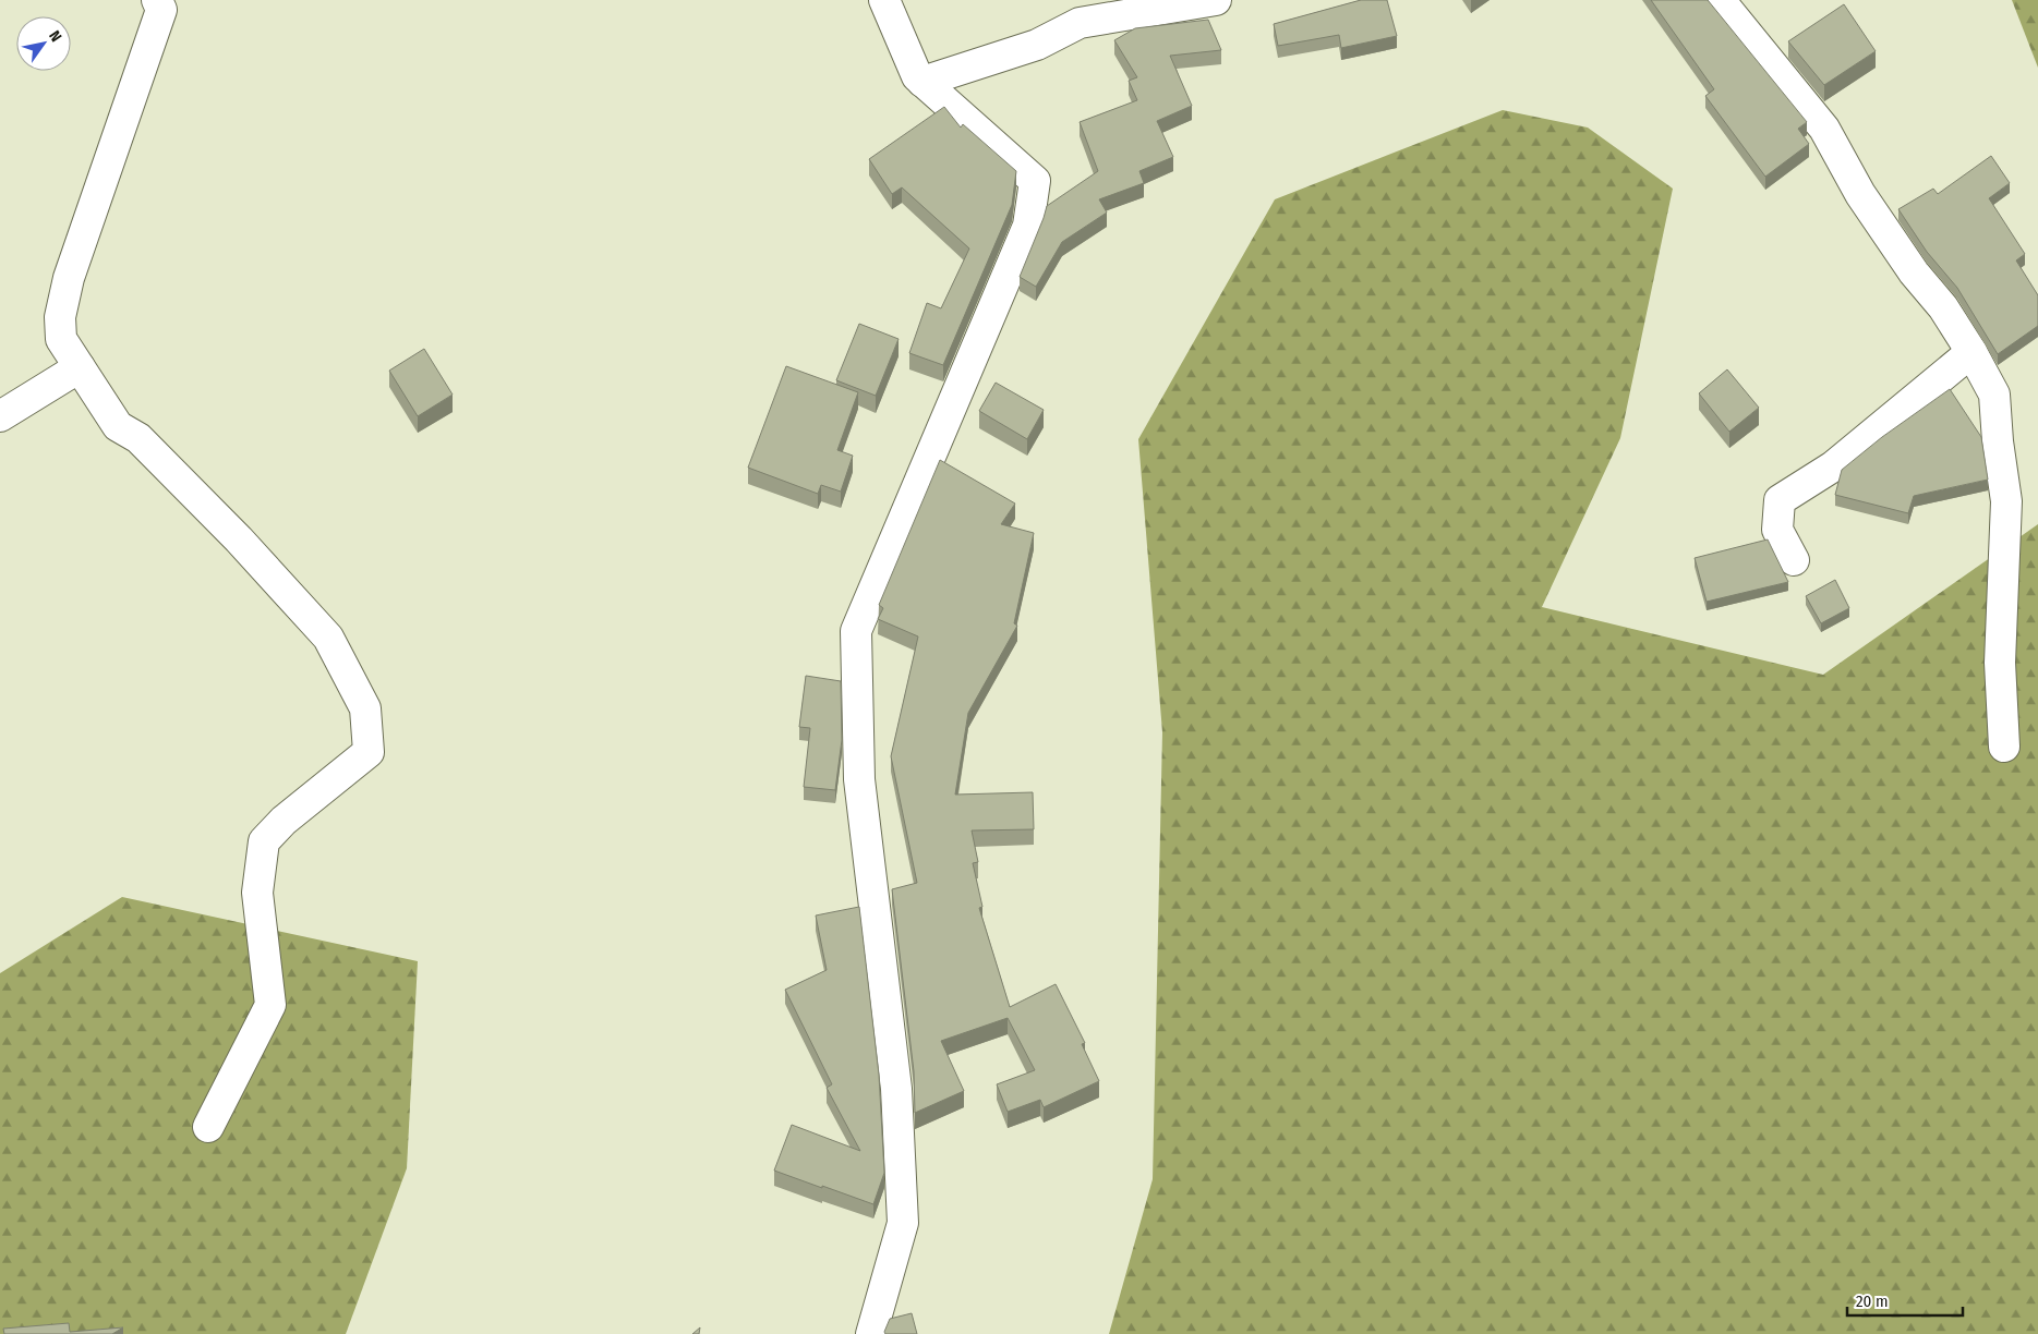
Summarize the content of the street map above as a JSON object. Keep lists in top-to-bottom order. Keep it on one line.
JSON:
{"scale_bar":"20 m","north":"top right"}
